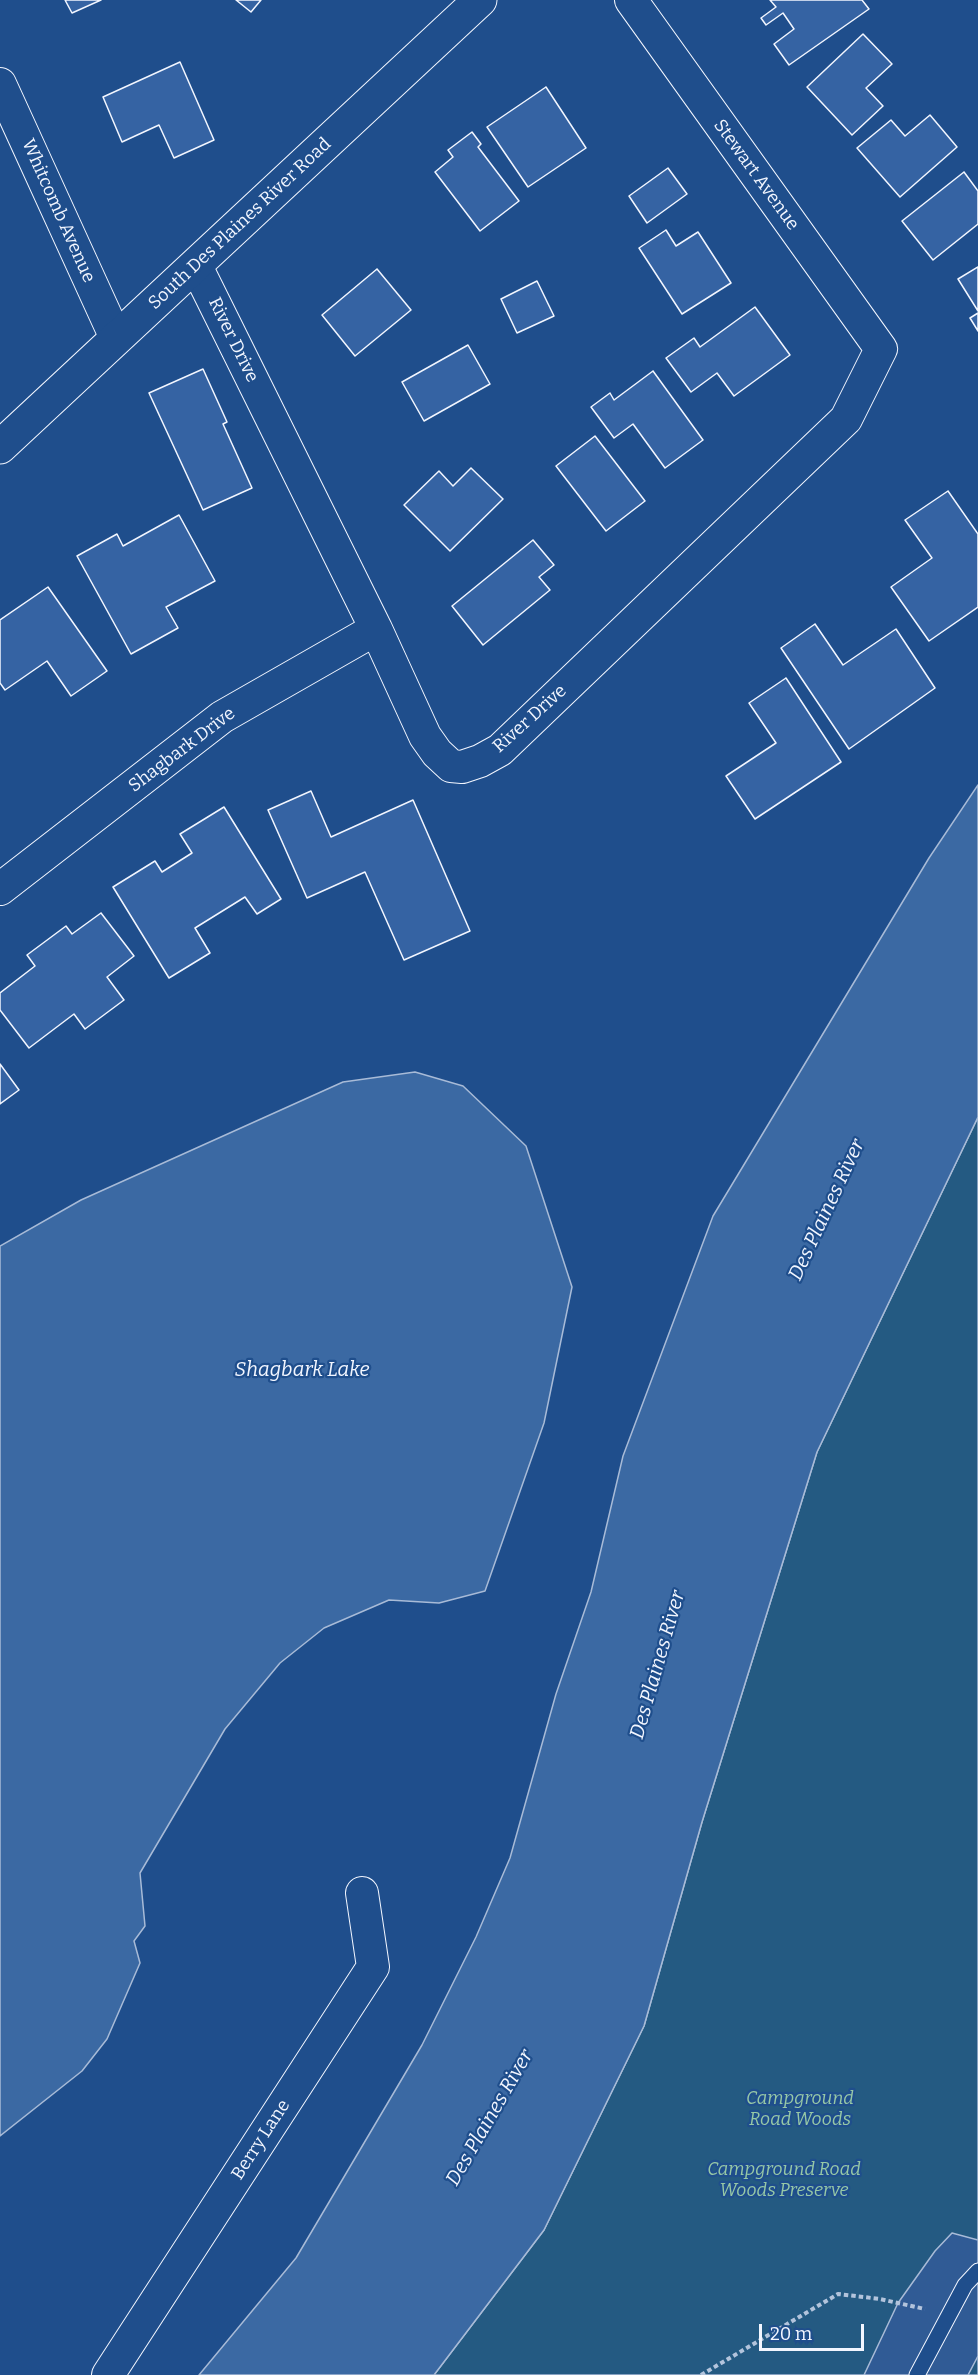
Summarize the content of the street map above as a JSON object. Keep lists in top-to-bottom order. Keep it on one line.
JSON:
{"streets":{"main road":["South Des Plaines River Road"],"street":["Stewart Avenue","Whitcomb Avenue","River Drive","Shagbark Drive","Berry Lane"]},"crossings":[["Stewart Avenue","River Drive"],["Whitcomb Avenue","South Des Plaines River Road"],["South Des Plaines River Road","River Drive"],["River Drive","Shagbark Drive"]],"water":["Des Plaines River","Shagbark Lake"],"parks":["Campground Road Woods","Campground Road Woods Preserve"],"scale_bar":"20 m"}
